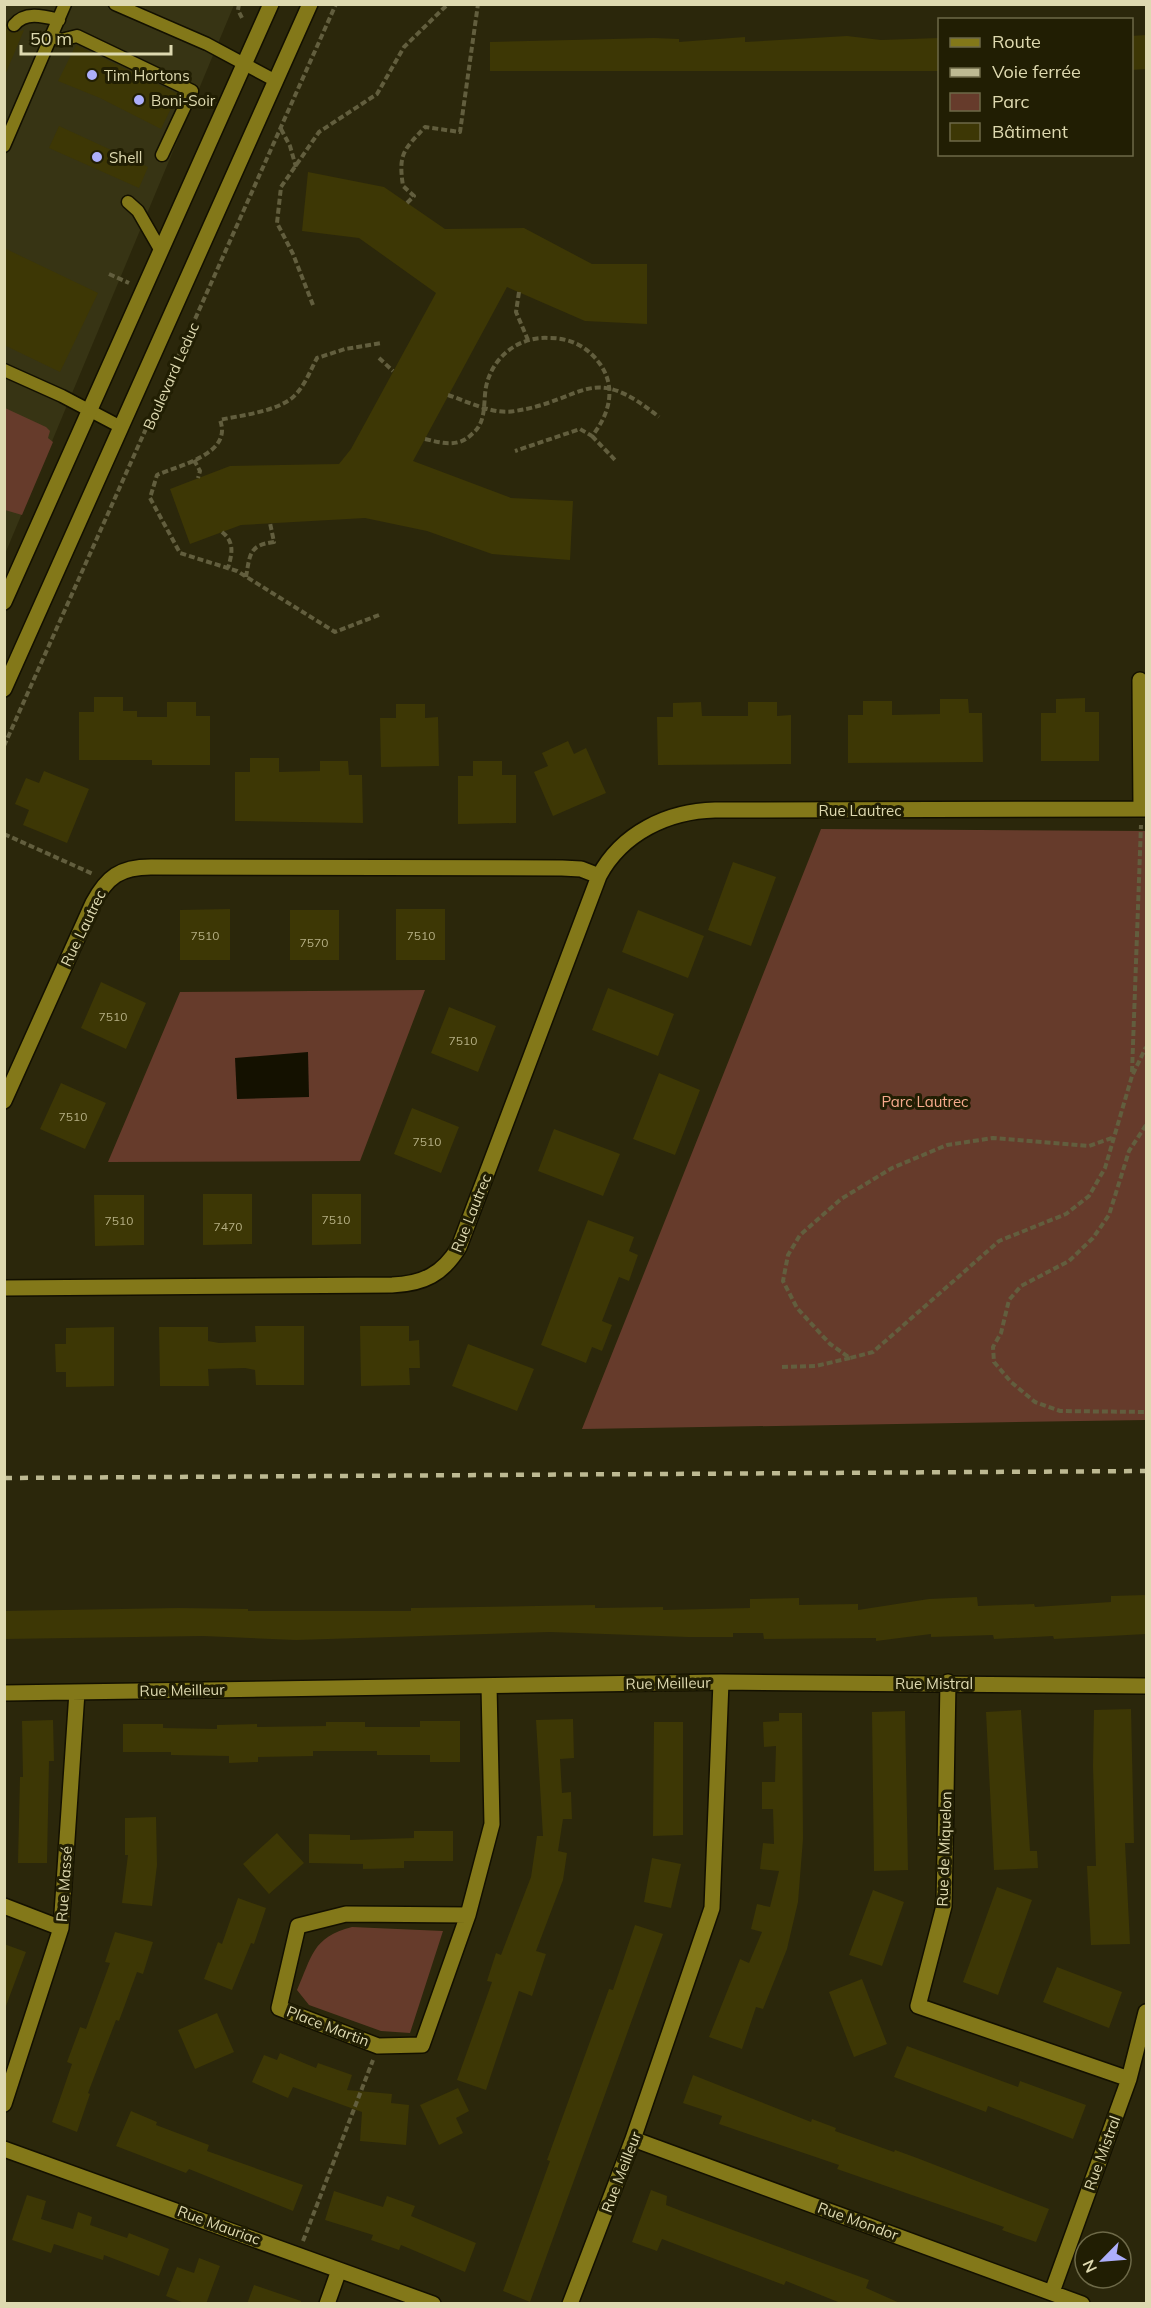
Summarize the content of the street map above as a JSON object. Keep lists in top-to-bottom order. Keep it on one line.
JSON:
{"streets":{"street":["Boulevard Leduc","Rue Lautrec","Rue Meilleur","Rue Mistral","Rue de Miquelon","Rue Massé","Place Martin","Rue Mondor","Rue Mauriac"]},"crossings":[["Rue Meilleur","Rue Mistral"],["Rue Meilleur","Rue Massé"],["Rue Meilleur","Place Martin"],["Rue Meilleur","Rue Mondor"],["Rue Mistral","Rue de Miquelon"],["Rue Mistral","Rue Mondor"]],"parks":["Parc Lautrec"],"places":["Tim Hortons","Boni-Soir","Shell"],"house_numbers":["7510","7510","7570","7510","7510","7510","7510","7510","7510","7470"],"legend":["Route","Voie ferrée","Parc","Bâtiment"],"scale_bar":"50 m","north":"bottom left"}
